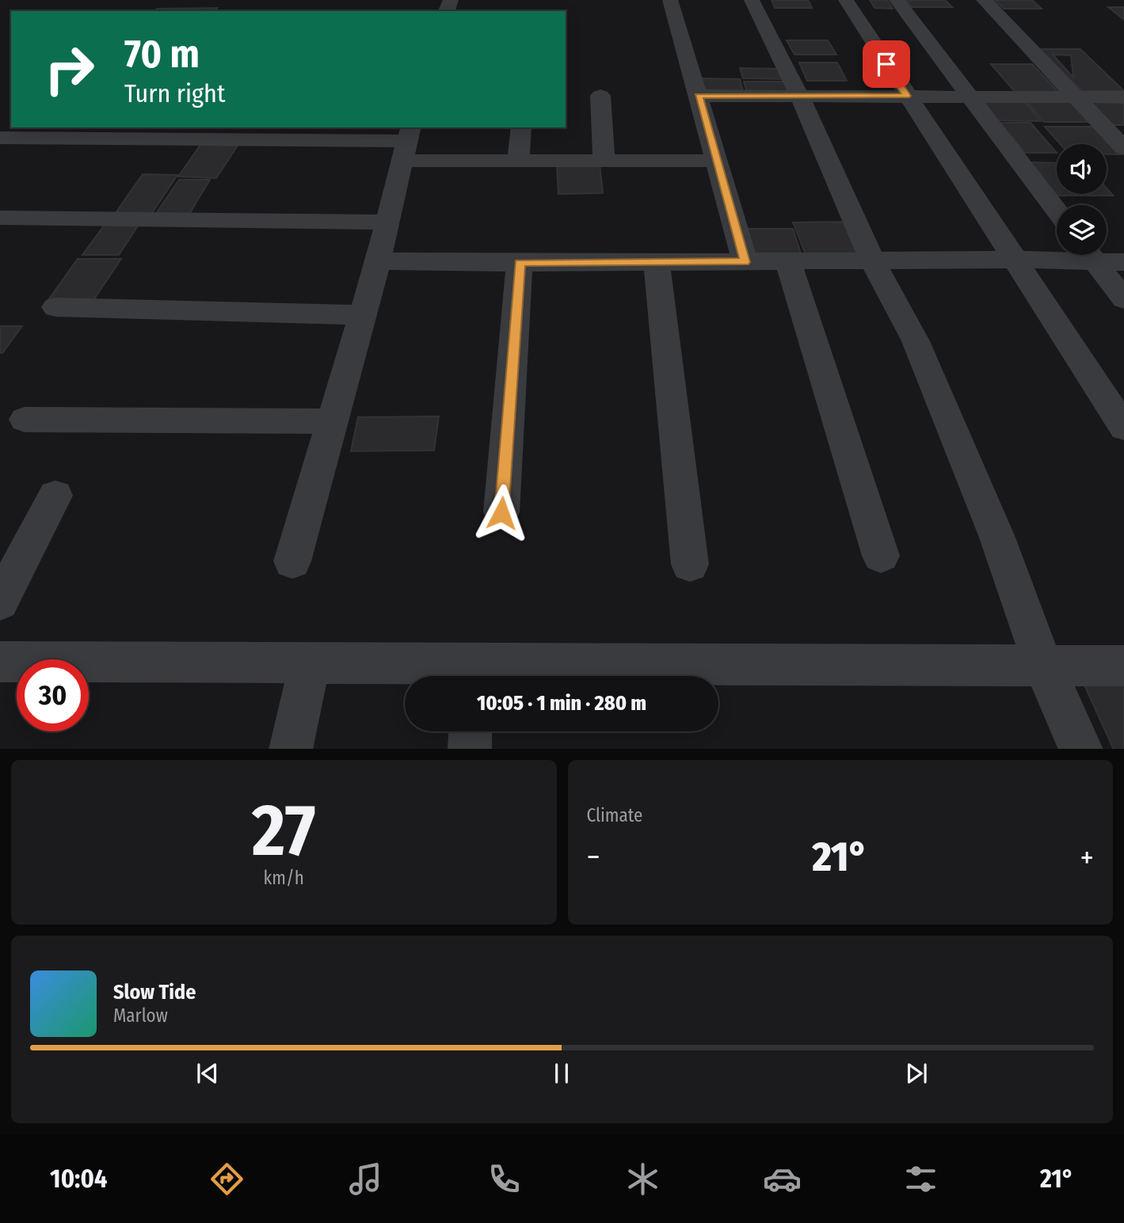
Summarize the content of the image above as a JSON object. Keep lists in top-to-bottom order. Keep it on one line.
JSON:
{"page":{"turn":["70 m","Turn right"],"limit":"30","trip":"10:05 · 1 min · 280 m","tile":[["27","km/h"],"Climate"],"heat":["−","21°","+"],"song":["Slow Tide","Marlow"],"tabs":["10:04","21°"]}}
